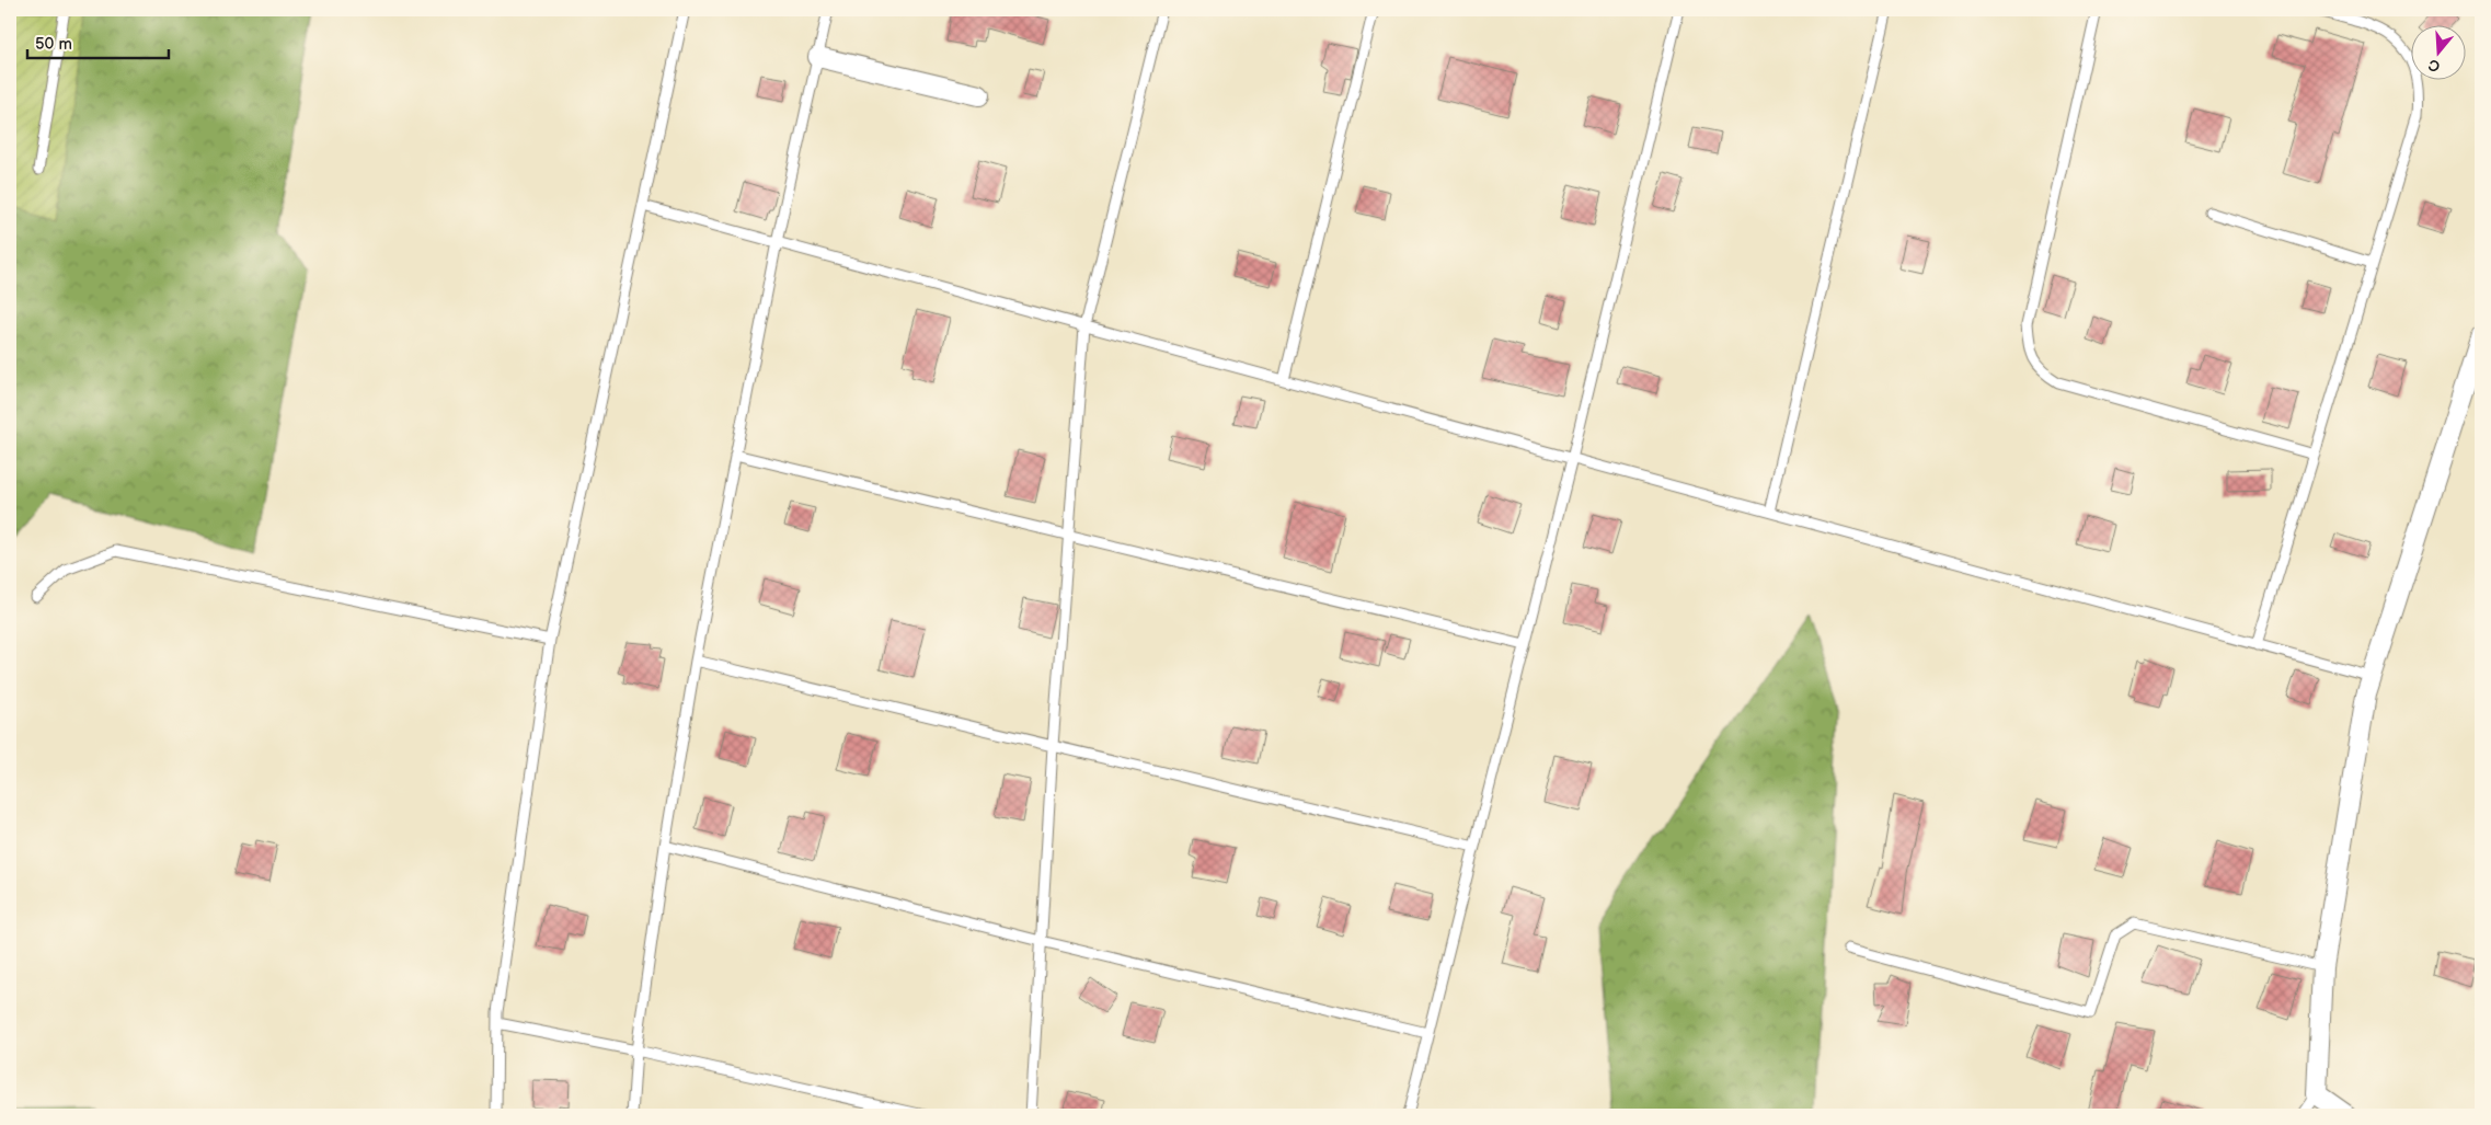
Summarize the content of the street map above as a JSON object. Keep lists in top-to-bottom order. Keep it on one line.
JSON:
{"scale_bar":"50 m","north":"bottom"}
